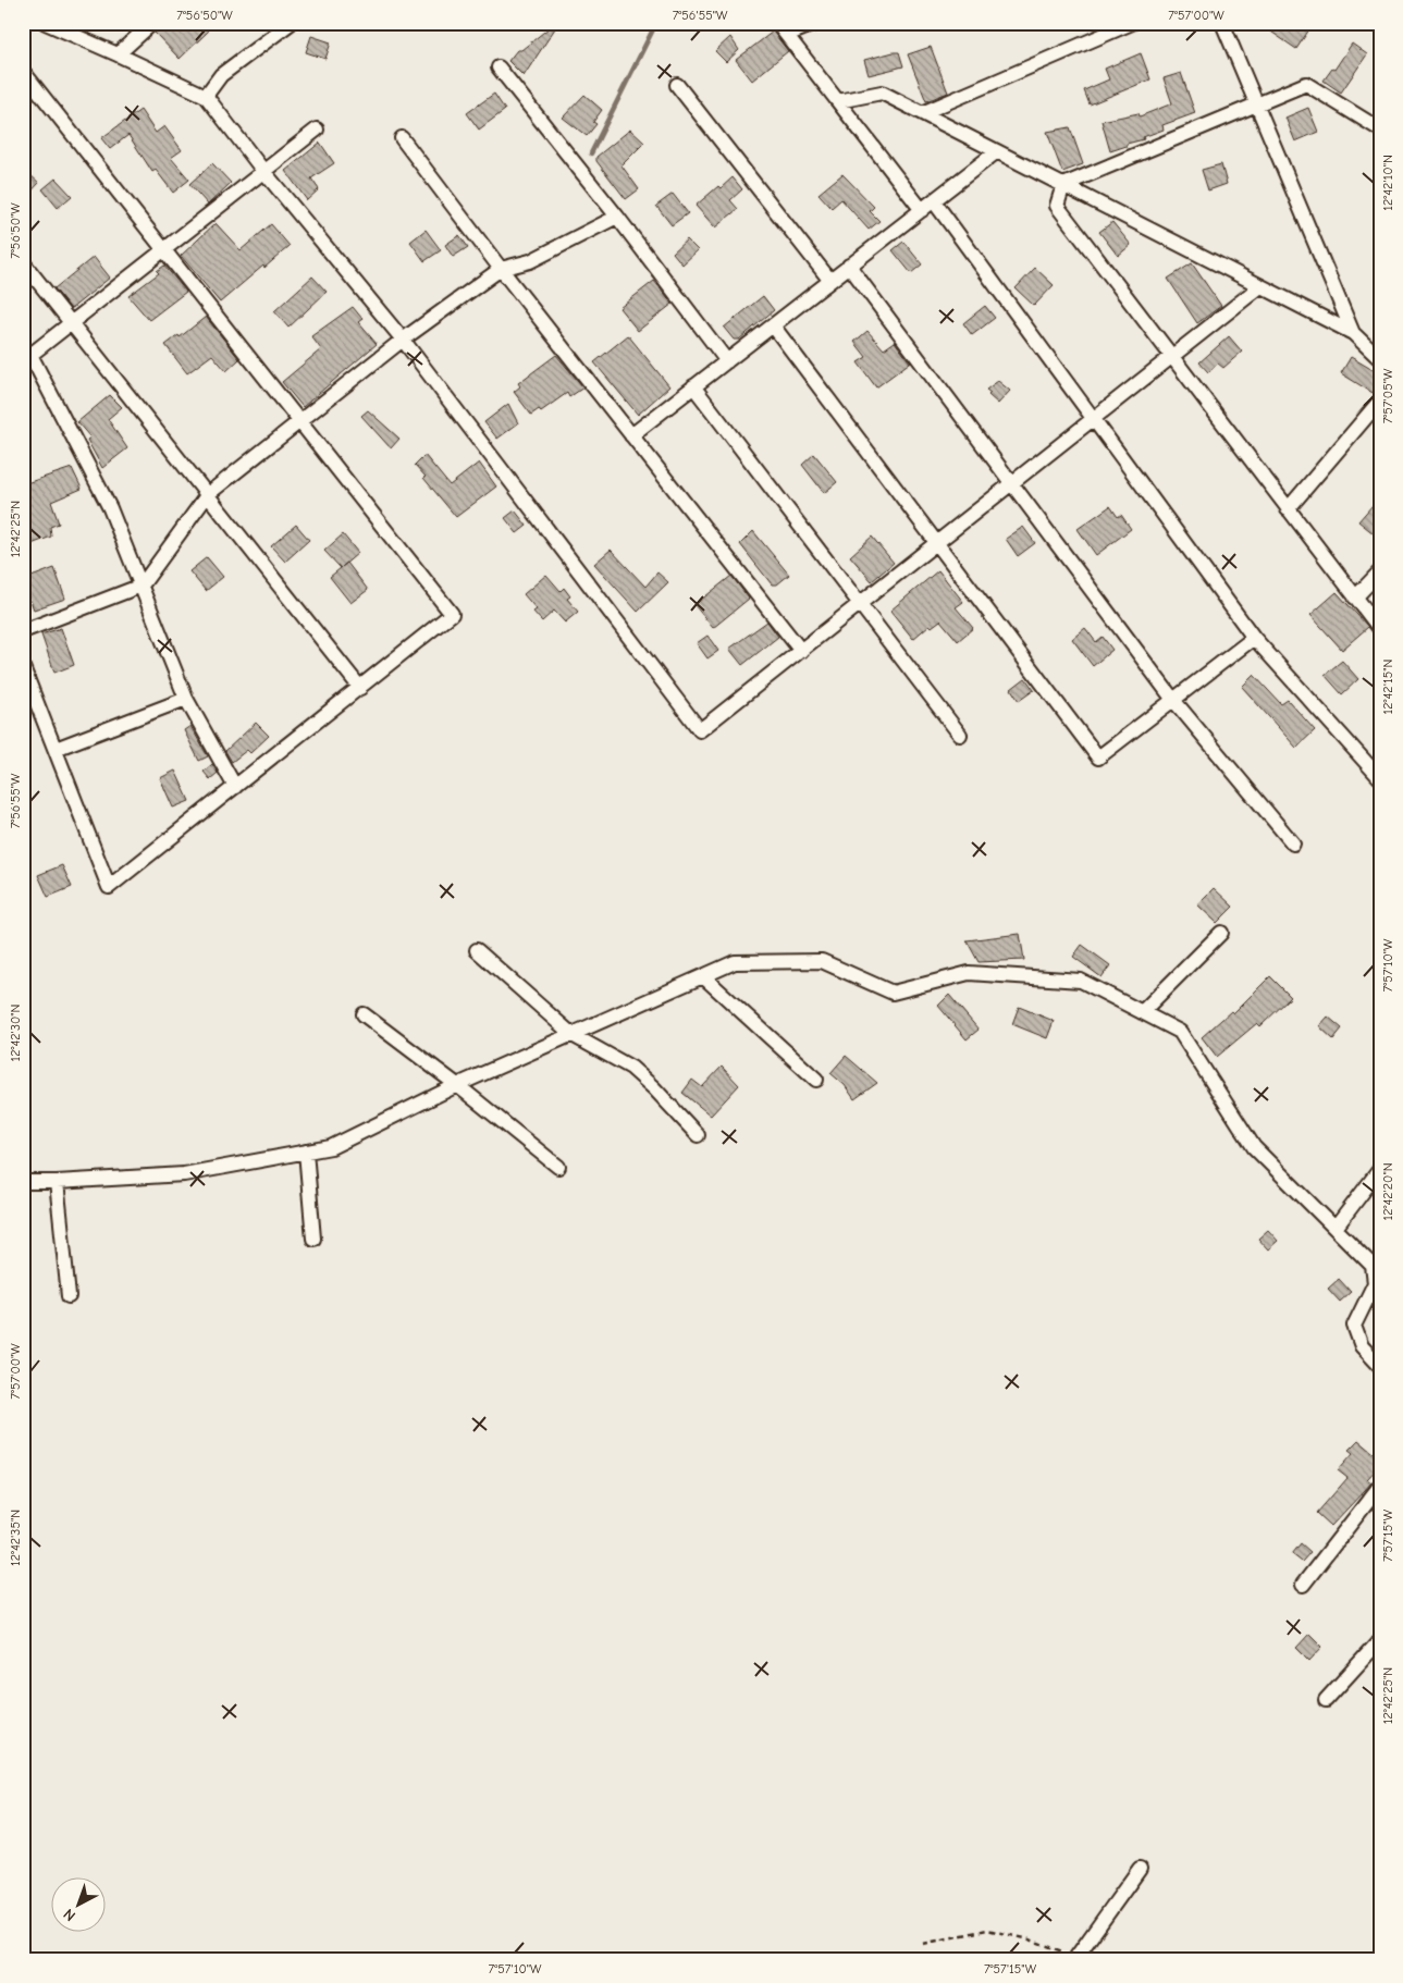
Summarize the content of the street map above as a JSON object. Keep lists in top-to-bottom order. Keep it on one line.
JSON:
{"north":"bottom left","coordinates":["7°56'50\"W","7°56'55\"W","7°57'00\"W","12°42'10\"N","7°57'05\"W","12°42'25\"N","12°42'15\"N","7°57'10\"W","12°42'30\"N","12°42'20\"N","7°57'15\"W","12°42'35\"N"]}
